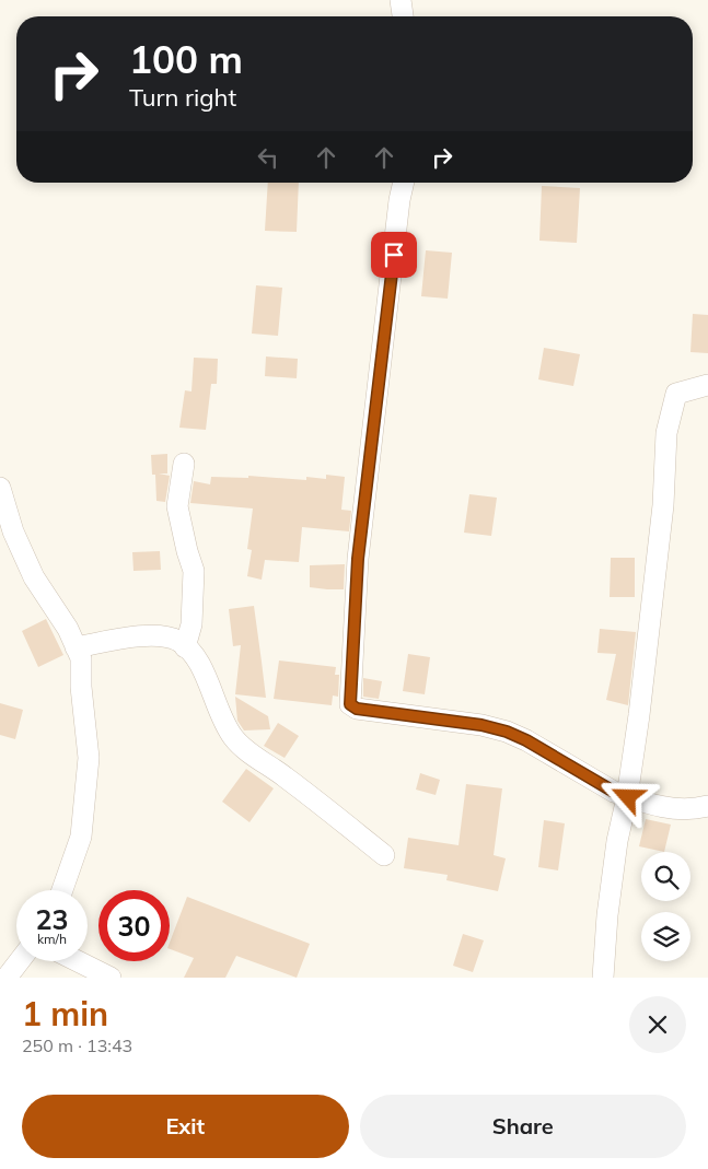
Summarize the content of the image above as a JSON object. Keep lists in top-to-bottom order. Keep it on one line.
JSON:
{"page":{"turn":["100 m","Turn right"],"speed":"23 km/h","limit":"30","heading":["1 min","250 m · 13:43"],"buttons":["Exit","Share"]}}
